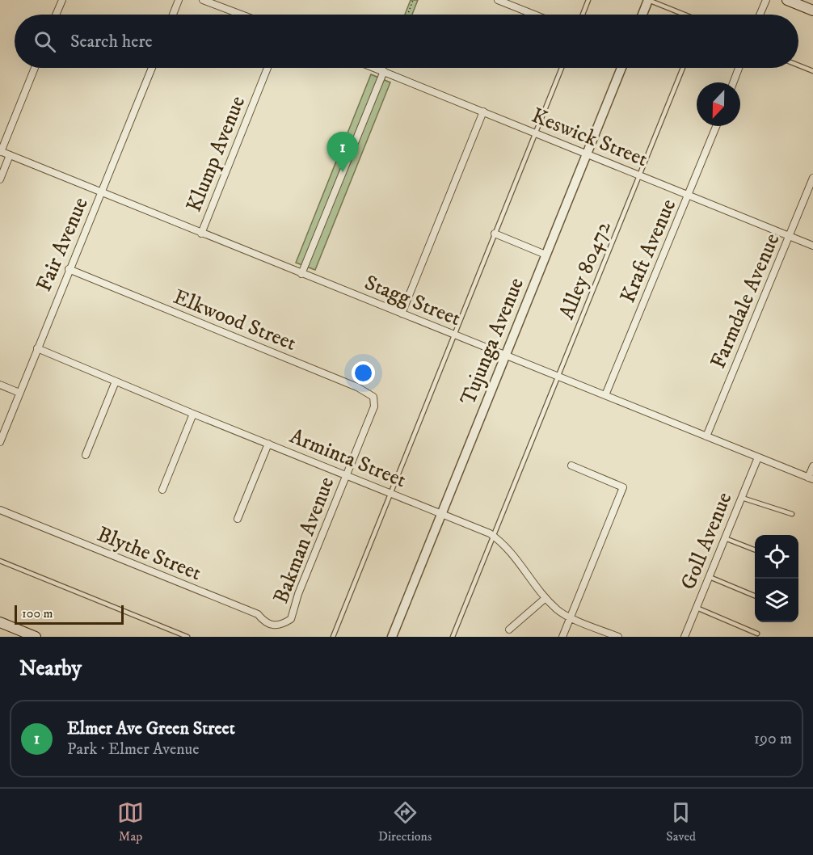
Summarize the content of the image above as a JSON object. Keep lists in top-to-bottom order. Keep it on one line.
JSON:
{"streets":{"street":["Keswick Street","Klump Avenue","Fair Avenue","Kraft Avenue","Stagg Street","Farmdale Avenue","Elkwood Street","Tujunga Avenue","Arminta Street","Bakman Avenue","Goll Avenue","Blythe Street"],"lane":["Alley 80472"]},"crossings":[["Keswick Street","Kraft Avenue"],["Keswick Street","Alley 80472"],["Keswick Street","Farmdale Avenue"],["Keswick Street","Tujunga Avenue"],["Klump Avenue","Stagg Street"],["Fair Avenue","Stagg Street"],["Fair Avenue","Elkwood Street"],["Fair Avenue","Arminta Street"],["Kraft Avenue","Stagg Street"],["Alley 80472","Stagg Street"],["Alley 80472","Arminta Street"],["Stagg Street","Farmdale Avenue"],["Stagg Street","Tujunga Avenue"],["Stagg Street","Goll Avenue"],["Elkwood Street","Bakman Avenue"],["Tujunga Avenue","Arminta Street"],["Arminta Street","Bakman Avenue"],["Bakman Avenue","Blythe Street"]],"scale_bar":"100 m","north":"bottom","page":{"search":"Search here","pins":"1","scale":"100 m","heading":"Nearby","list":[{"mark":"1","name":"Elmer Ave Green Street","note":"Park · Elmer Avenue","value":"190 m"}],"nav":["Map","Directions","Saved"]}}
